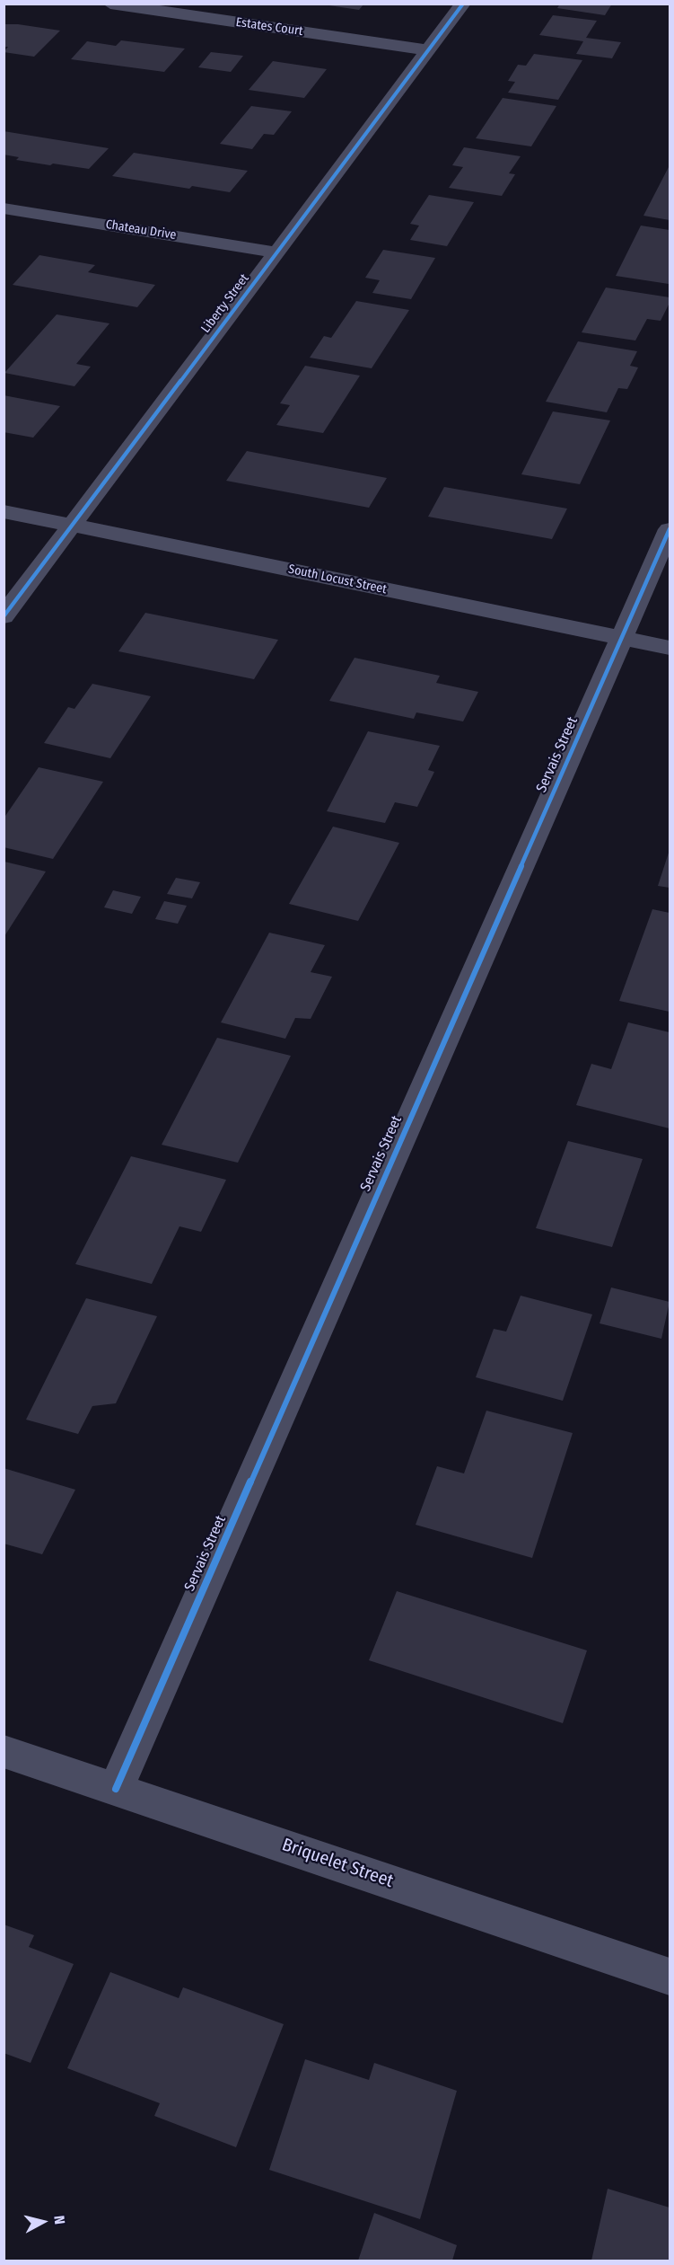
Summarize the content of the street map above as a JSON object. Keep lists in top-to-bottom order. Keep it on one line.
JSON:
{"streets":{"street":["Estates Court","Chateau Drive","Liberty Street","South Locust Street","Servais Street","Briquelet Street"]},"crossings":[["Estates Court","Liberty Street"],["Chateau Drive","Liberty Street"],["Liberty Street","South Locust Street"],["South Locust Street","Servais Street"],["Servais Street","Briquelet Street"]],"north":"right"}
